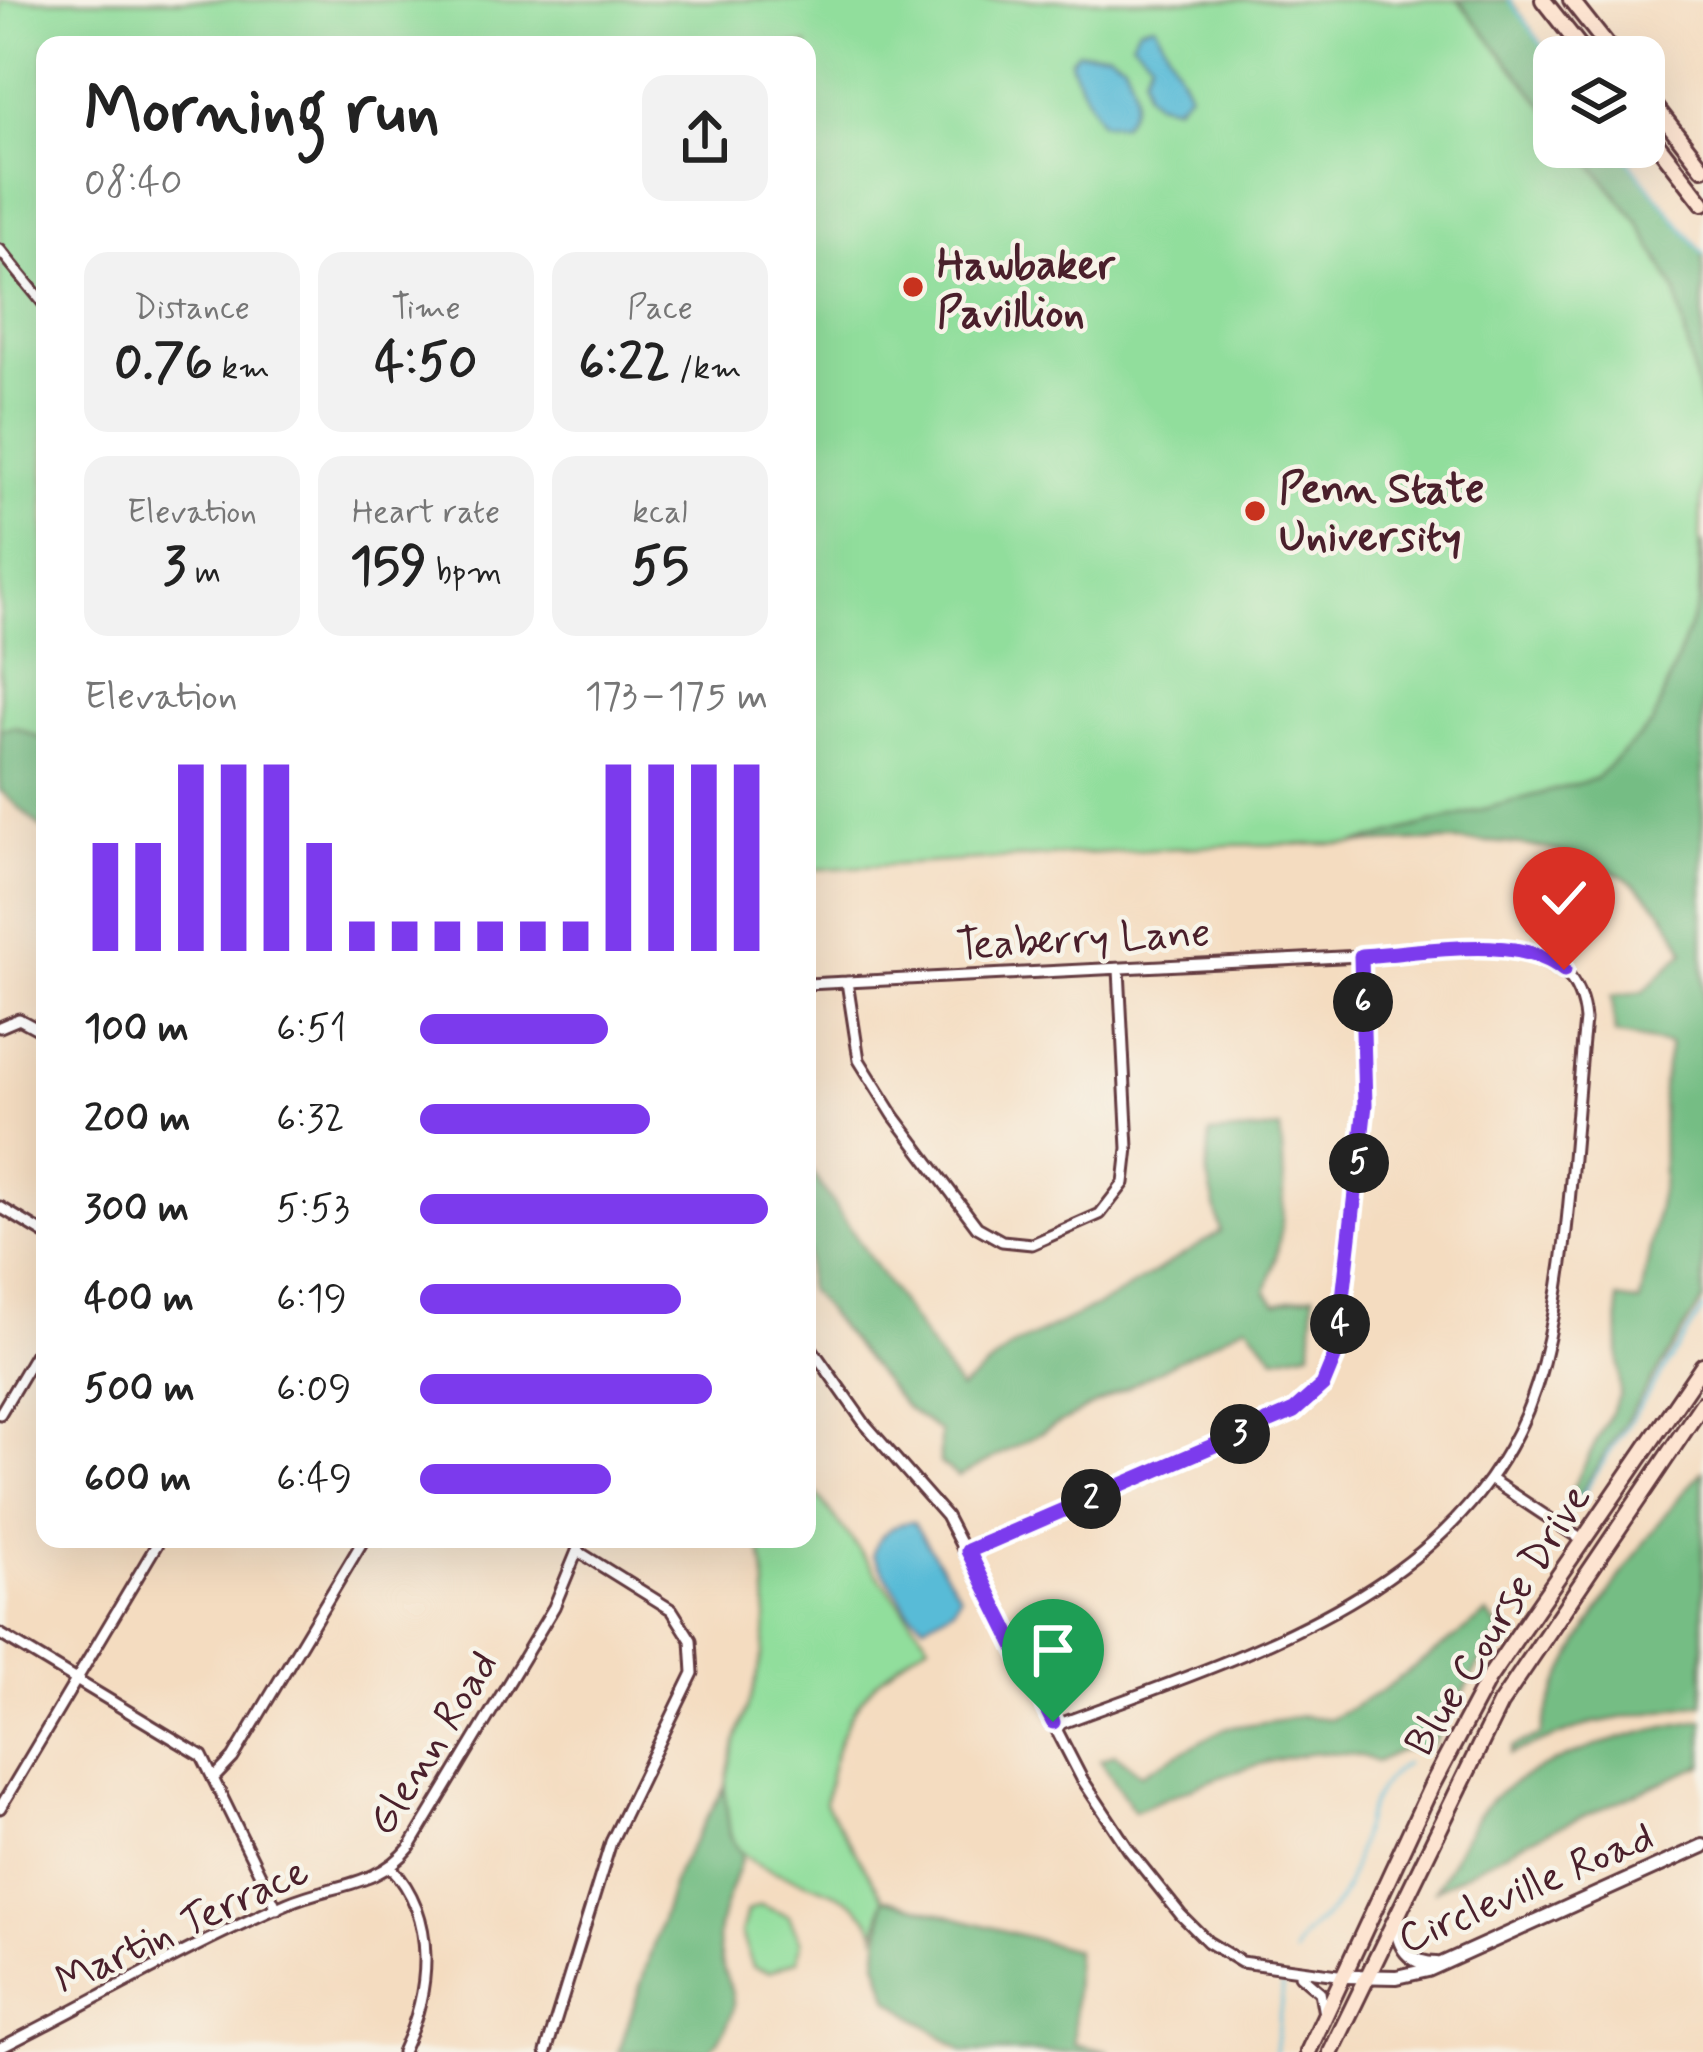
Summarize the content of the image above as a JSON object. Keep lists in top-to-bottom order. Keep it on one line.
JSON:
{"streets":{"main road":["Blue Course Drive"],"street":["Teaberry Lane","Glenn Road","Circleville Road","Martin Terrace"]},"crossings":[["Blue Course Drive","Circleville Road"],["Glenn Road","Martin Terrace"]],"places":["Hawbaker Pavillion","Penn State University"],"page":{"heading":["Morning run","08:40"],"stats":[["Distance","0.76 km"],["Time","4:50"],["Pace","6:22 /km"],["Elevation","3 m"],["Heart rate","159 bpm"],["kcal","55"]],"chart":["Elevation","173–175 m"],"pins":["6","5","4","3","2"],"list":[{"name":"100 m","note":"6:51"},{"name":"200 m","note":"6:32"},{"name":"300 m","note":"5:53"},{"name":"400 m","note":"6:19"},{"name":"500 m","note":"6:09"},{"name":"600 m","note":"6:49"}]}}
